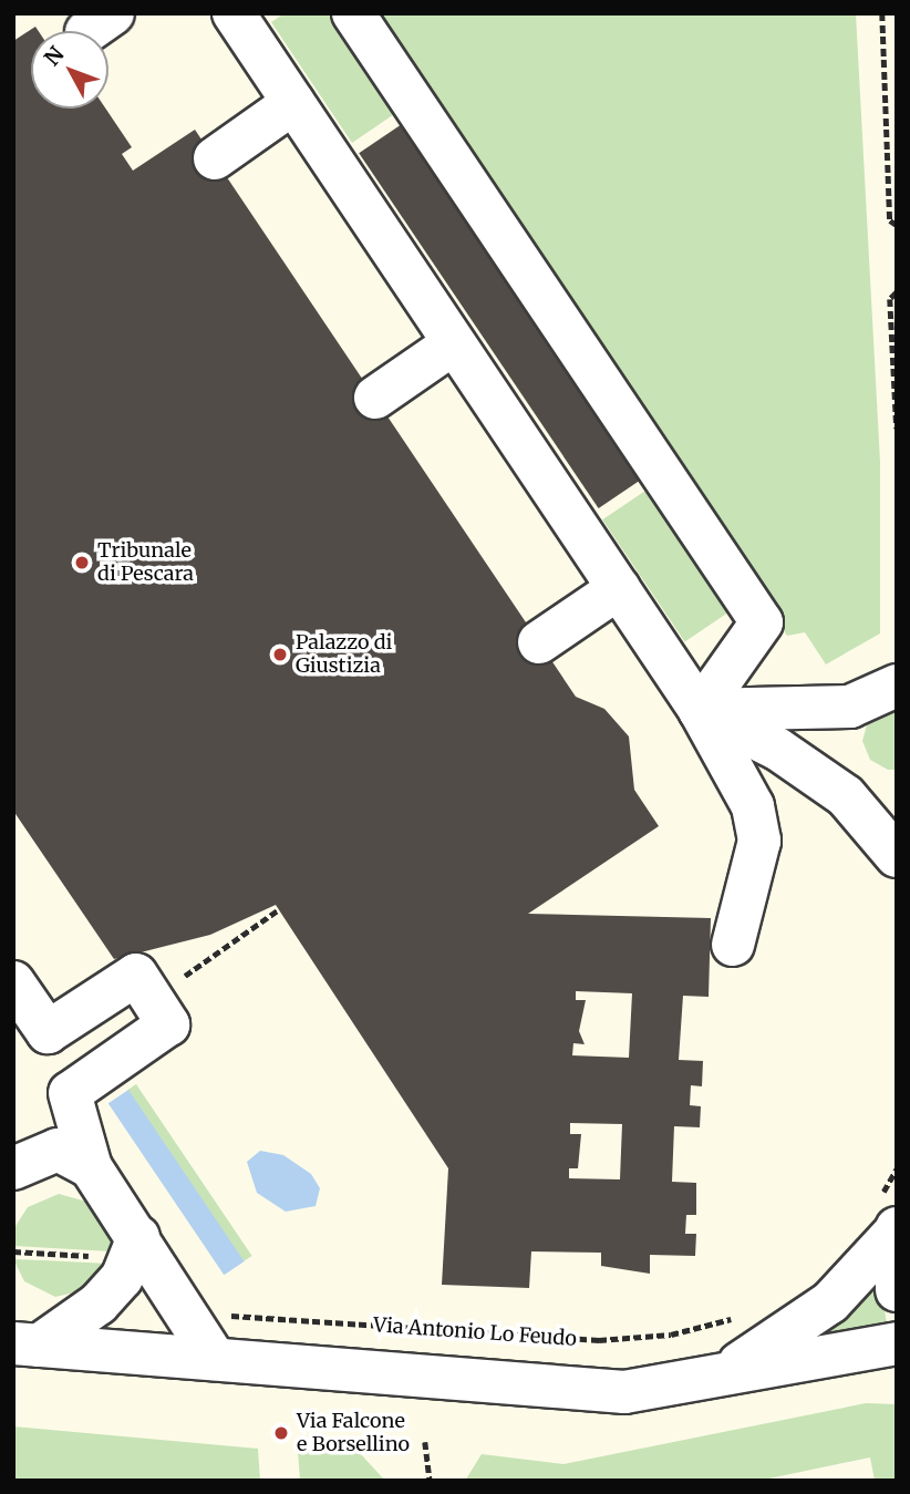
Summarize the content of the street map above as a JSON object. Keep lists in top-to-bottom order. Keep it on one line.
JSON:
{"streets":{"path":["Via Antonio Lo Feudo"]},"places":["Tribunale di Pescara","Palazzo di Giustizia","Via Falcone e Borsellino"],"north":"top left"}
